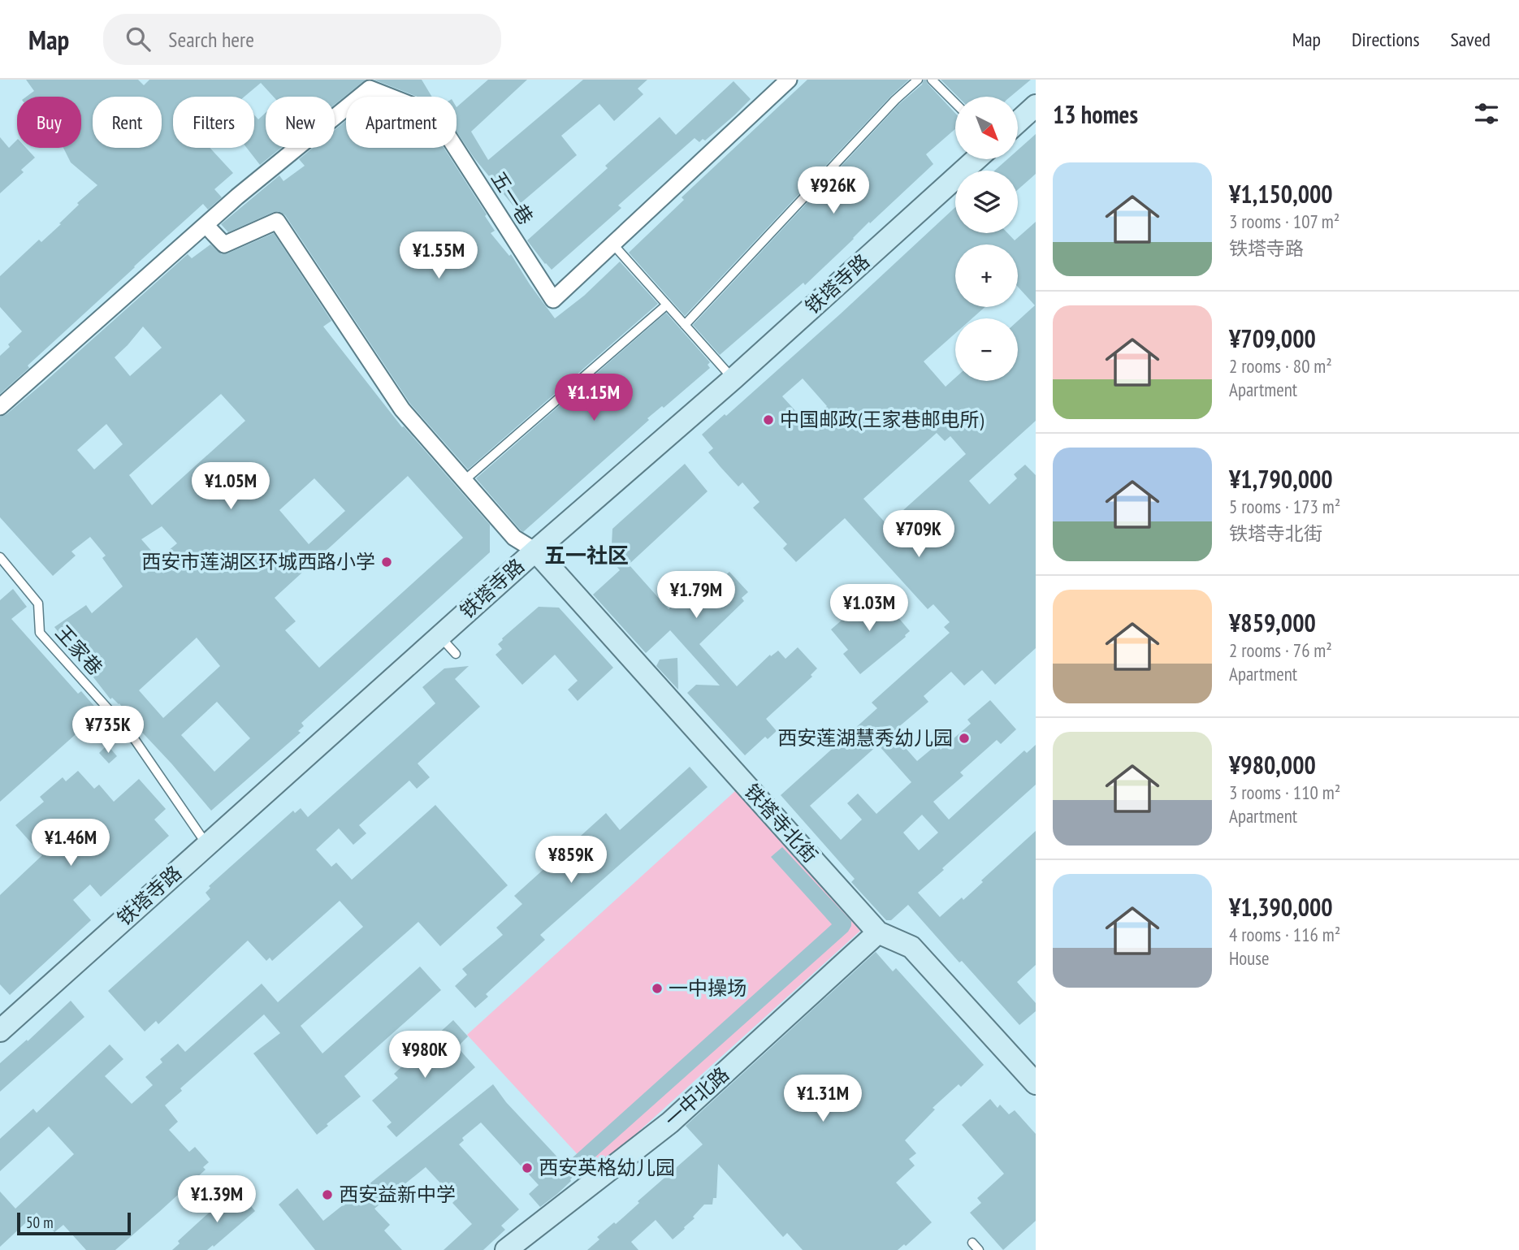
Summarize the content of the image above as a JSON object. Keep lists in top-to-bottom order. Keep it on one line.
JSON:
{"streets":{"street":["五一巷","铁塔寺路","铁塔寺北街","一中北路"],"lane":["王家巷"]},"crossings":[["铁塔寺路","王家巷"],["铁塔寺路","铁塔寺北街"],["铁塔寺北街","一中北路"]],"districts":["五一社区"],"places":["中国邮政(王家巷邮电所)","西安市莲湖区环城西路小学","西安莲湖慧秀幼儿园","一中操场","西安英格幼儿园","西安益新中学"],"scale_bar":"50 m","north":"bottom right","page":{"header":"Map","search":"Search here","nav":["Map","Directions","Saved"],"heading":"13 homes","map_buttons":["+","−"],"chip":["Buy","Rent","Filters","New","Apartment"],"list":[{"name":"¥1,150,000","note":"3 rooms · 107 m² · 铁塔寺路"},{"name":"¥709,000","note":"2 rooms · 80 m² · Apartment"},{"name":"¥1,790,000","note":"5 rooms · 173 m² · 铁塔寺北街"},{"name":"¥859,000","note":"2 rooms · 76 m² · Apartment"},{"name":"¥980,000","note":"3 rooms · 110 m² · Apartment"},{"name":"¥1,390,000","note":"4 rooms · 116 m² · House"}],"price":["¥926K","¥1.55M","¥1.15M","¥1.05M","¥709K","¥1.79M","¥1.03M","¥735K","¥1.46M","¥859K","¥980K","¥1.31M","¥1.39M"],"scale":"50 m"}}
